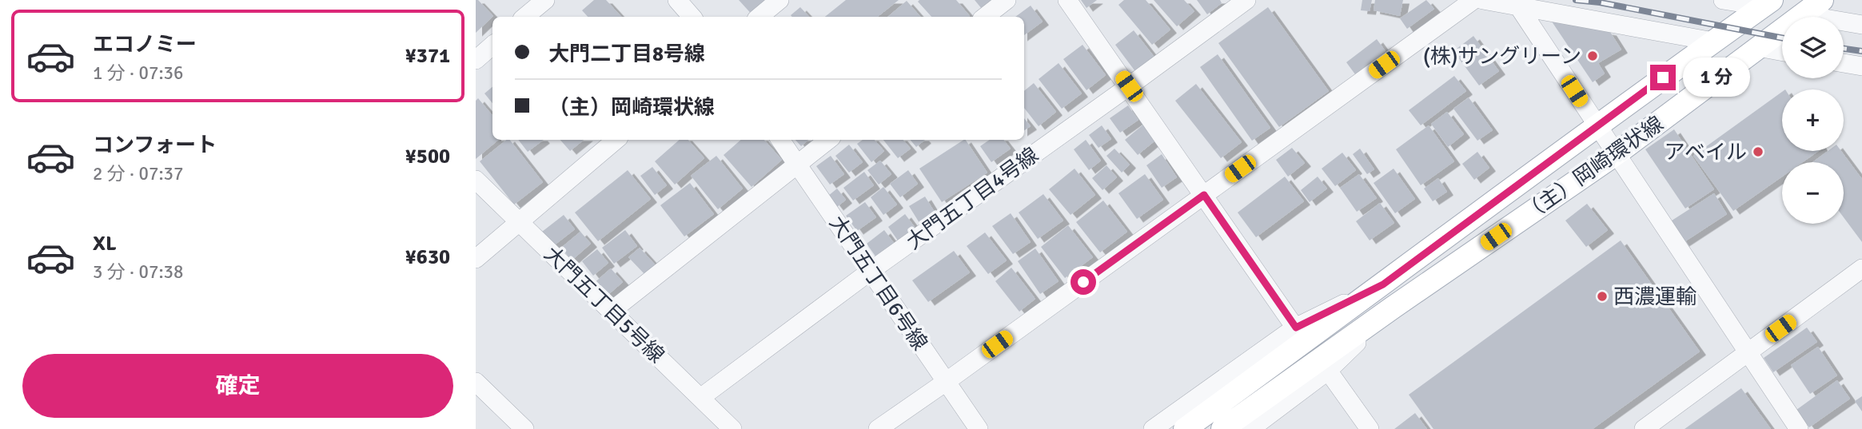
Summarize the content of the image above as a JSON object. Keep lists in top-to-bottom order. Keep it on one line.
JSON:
{"streets":{"main road":["（主）岡崎環状線"],"street":["大門五丁目4号線","大門五丁目6号線","大門五丁目5号線"]},"crossings":[["大門五丁目4号線","大門五丁目6号線"],["大門五丁目4号線","大門五丁目5号線"]],"places":["(株)サングリーン","アベイル","西濃運輸"],"page":{"list":[{"name":"エコノミー","note":"1 分 · 07:36","value":"¥371"},{"name":"コンフォート","note":"2 分 · 07:37","value":"¥500"},{"name":"XL","note":"3 分 · 07:38","value":"¥630"}],"map_buttons":["+","−"],"banner":["大門二丁目8号線","（主）岡崎環状線"],"bubble":"1 分","buttons":"確定"}}
